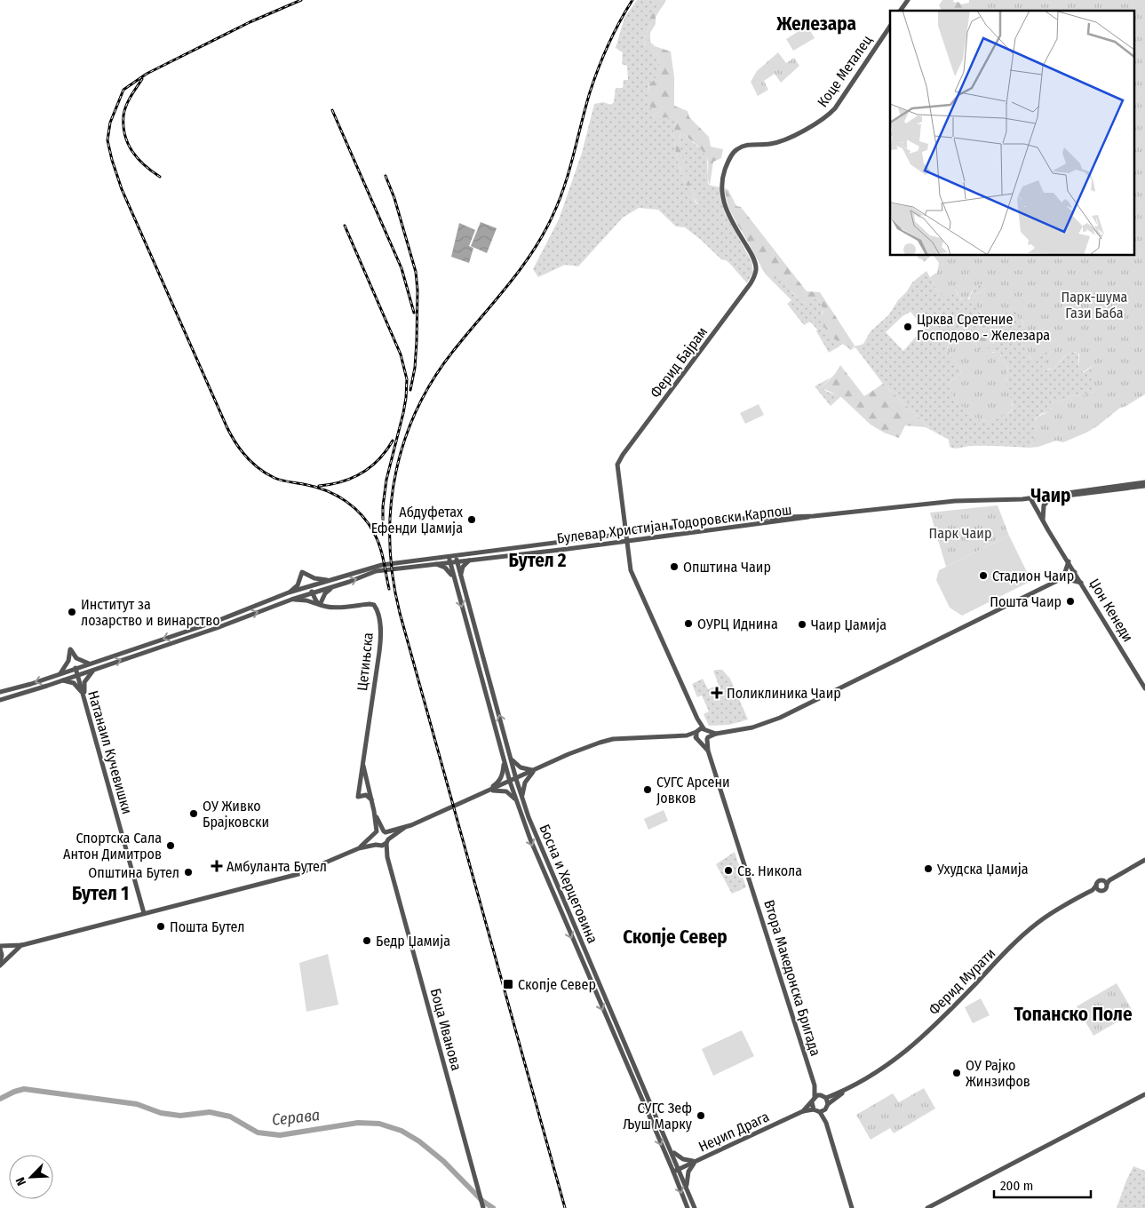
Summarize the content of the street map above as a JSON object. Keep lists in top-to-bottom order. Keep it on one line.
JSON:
{"streets":{"street":["Коце Металец","Ферид Бајрам","Булевар Христијан Тодоровски Карпош","Џон Кенеди","Цетињска","Натанаил Кучевишки","Босна и Херцеговина","Втора Македонска Бригада","Ферид Мурати","Боца Иванова","Неџип Драга"]},"crossings":[["Коце Металец","Ферид Бајрам"],["Ферид Бајрам","Булевар Христијан Тодоровски Карпош"],["Булевар Христијан Тодоровски Карпош","Џон Кенеди"],["Булевар Христијан Тодоровски Карпош","Натанаил Кучевишки"],["Булевар Христијан Тодоровски Карпош","Босна и Херцеговина"],["Босна и Херцеговина","Неџип Драга"],["Втора Македонска Бригада","Ферид Мурати"],["Втора Македонска Бригада","Неџип Драга"],["Ферид Мурати","Неџип Драга"]],"districts":["Железара","Чаир","Бутел 2","Бутел 1","Скопје Север","Топанско Поле"],"water":["Серава"],"parks":["Парк-шума Гази Баба","Парк Чаир"],"places":{"other":["Црква Сретение Господово - Железара","Абдуфетах Ефенди Џамија","Општина Чаир","Стадион Чаир","Пошта Чаир","Институт за лозарство и винарство","ОУРЦ Иднина","Чаир Џамија","СУГС Арсени Јовков","ОУ Живко Брајковски","Спортска Сала Антон Димитров","Ухудска Џамија","Св. Никола","Општина Бутел","Пошта Бутел","Бедр Џамија","ОУ Рајко Жинзифов","СУГС Зеф Љуш Марку"],"health":["Поликлиника Чаир","Амбуланта Бутел"],"transit":["Скопје Север"]},"scale_bar":"200 m","north":"bottom left"}
